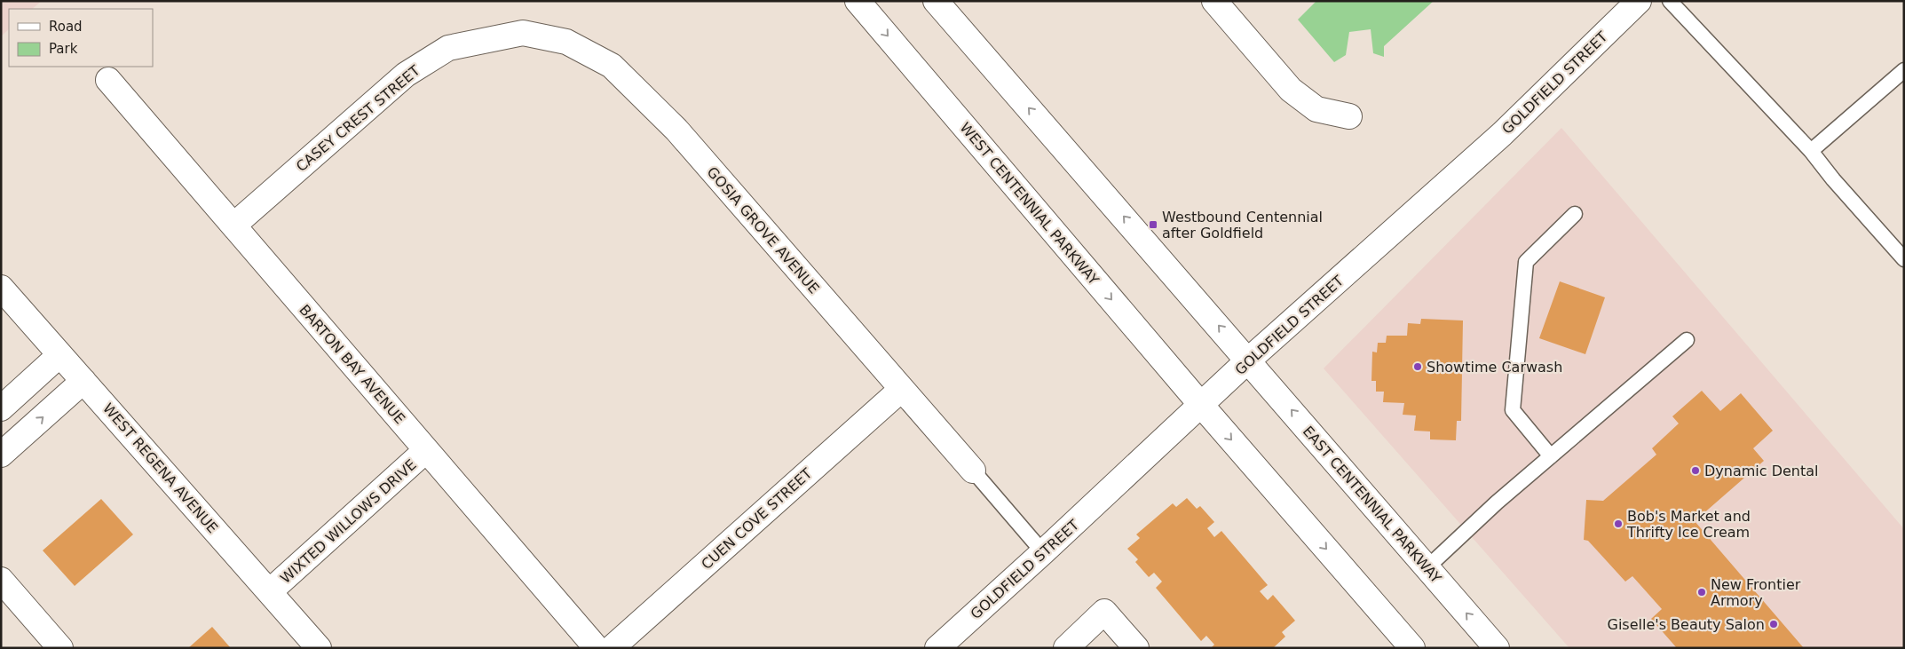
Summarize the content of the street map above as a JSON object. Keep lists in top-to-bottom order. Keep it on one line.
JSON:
{"streets":{"street":["GOLDFIELD STREET","CASEY CREST STREET","WEST CENTENNIAL PARKWAY","GOSIA GROVE AVENUE","BARTON BAY AVENUE","WEST REGENA AVENUE","EAST CENTENNIAL PARKWAY","CUEN COVE STREET","WIXTED WILLOWS DRIVE"]},"crossings":[["GOLDFIELD STREET","WEST CENTENNIAL PARKWAY"],["GOLDFIELD STREET","EAST CENTENNIAL PARKWAY"],["CASEY CREST STREET","GOSIA GROVE AVENUE"],["CASEY CREST STREET","BARTON BAY AVENUE"],["GOSIA GROVE AVENUE","CUEN COVE STREET"],["BARTON BAY AVENUE","WIXTED WILLOWS DRIVE"],["WEST REGENA AVENUE","WIXTED WILLOWS DRIVE"]],"places":{"transit":["Westbound Centennial after Goldfield"],"other":["Showtime Carwash","Dynamic Dental","Bob's Market and Thrifty Ice Cream","New Frontier Armory","Giselle's Beauty Salon"]},"legend":["Road","Park"]}
